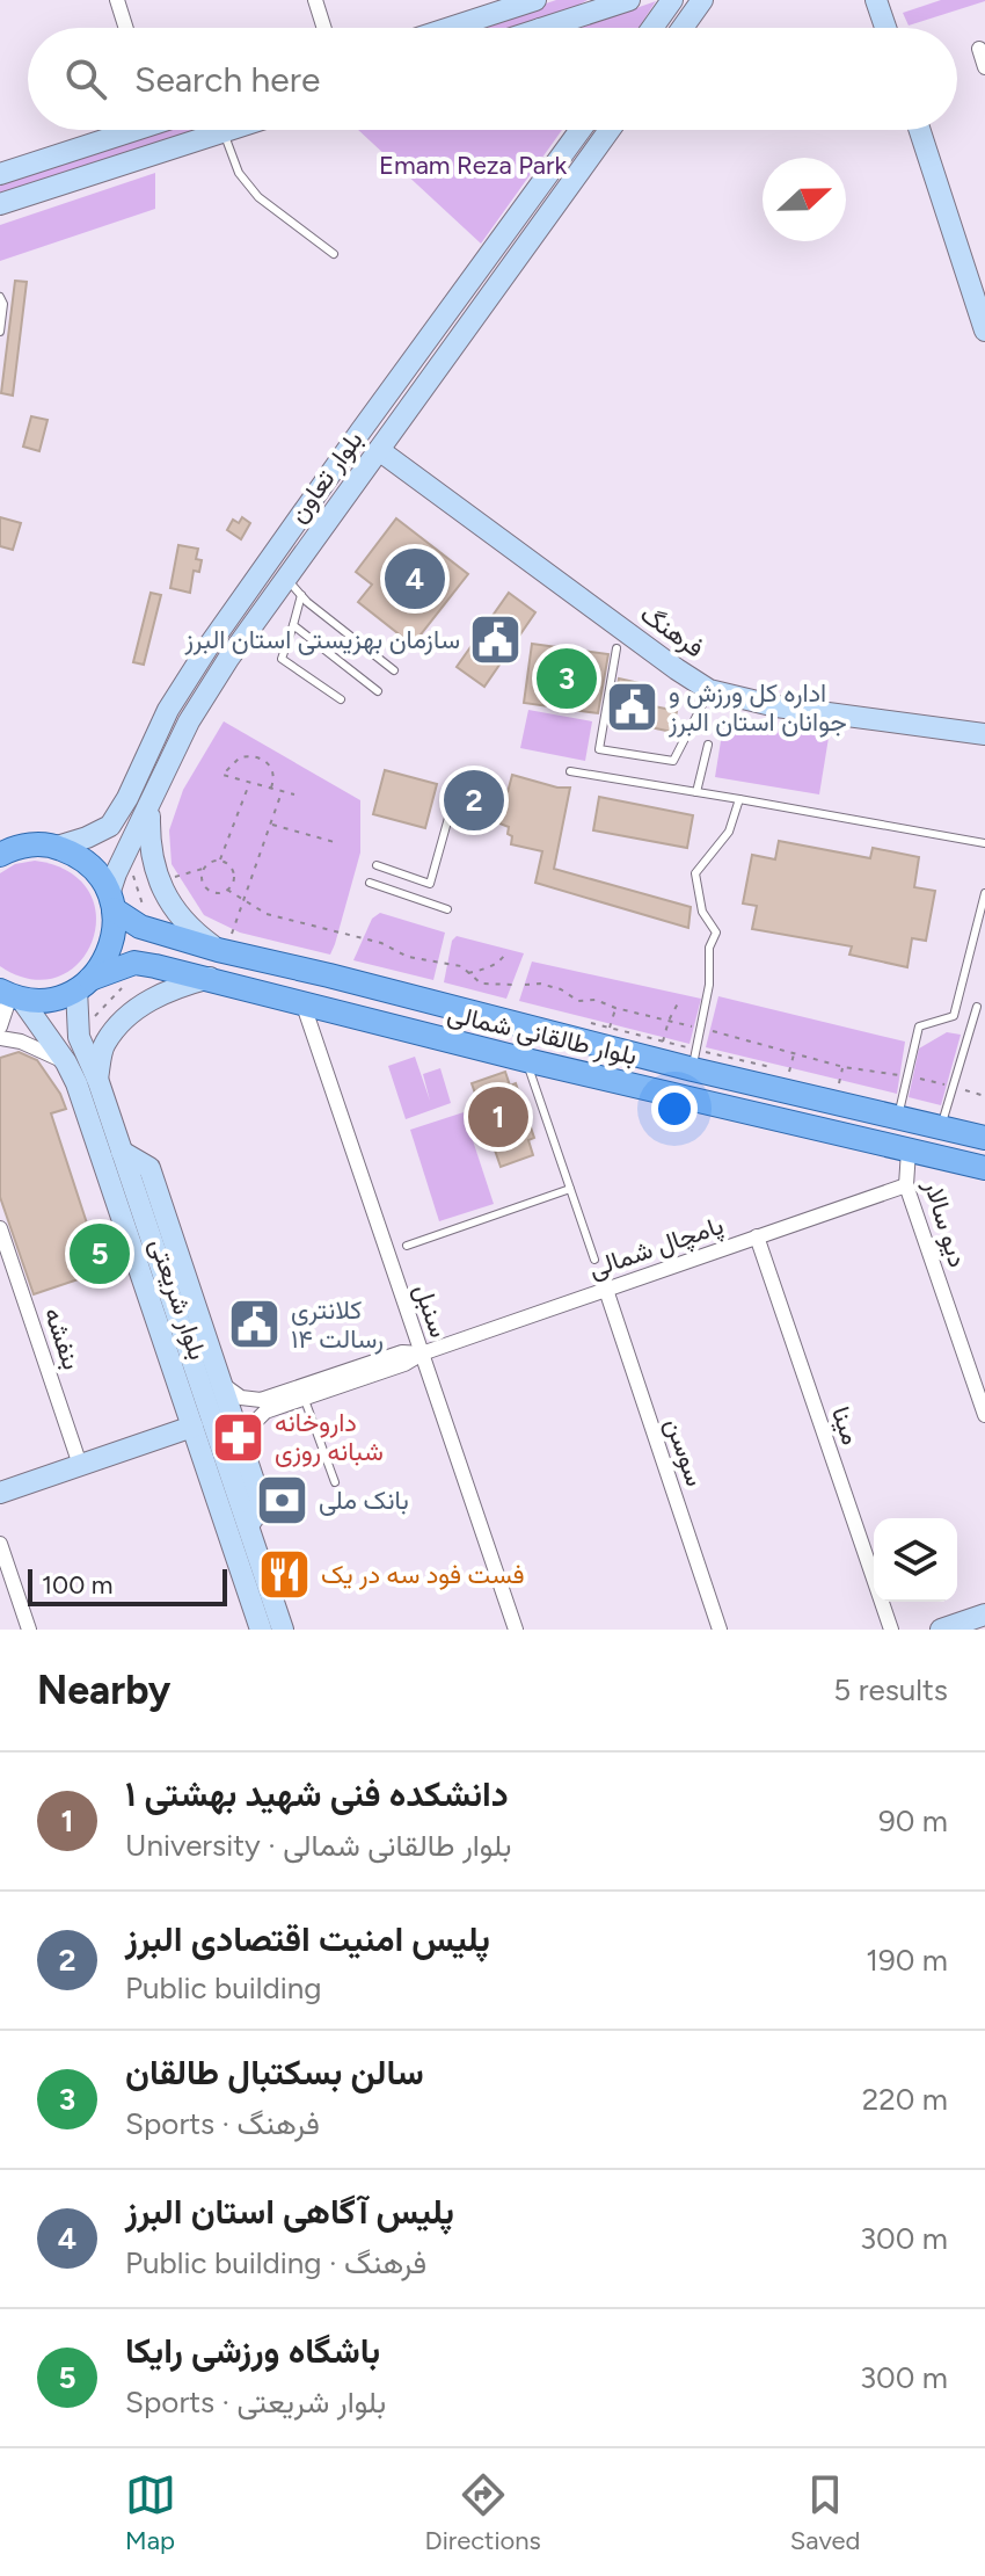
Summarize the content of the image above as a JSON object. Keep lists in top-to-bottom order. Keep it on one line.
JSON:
{"streets":{"main road":["بلوار تعاون","فرهنگ","بلوار طالقانی شمالی","بلوار شریعتی"],"street":["دیو سالار","پامچال شمالی","سنبل","بنفشه","مینا","سوسن"]},"crossings":[["بلوار تعاون","فرهنگ"],["بلوار تعاون","بلوار طالقانی شمالی"],["بلوار طالقانی شمالی","دیو سالار"],["بلوار طالقانی شمالی","بلوار شریعتی"],["بلوار طالقانی شمالی","سنبل"],["دیو سالار","پامچال شمالی"],["پامچال شمالی","سنبل"],["پامچال شمالی","مینا"],["پامچال شمالی","سوسن"]],"parks":["Emam Reza Park"],"places":{"public building":["سازمان بهزیستی استان البرز","اداره کل ورزش و جوانان استان البرز","کلانتری ۱۴ رسالت"],"pharmacy":["داروخانه شبانه روزی"],"bank":["بانک ملی"],"restaurant":["فست فود سه در یک"]},"scale_bar":"100 m","north":"right","page":{"search":"Search here","pins":["4","3","2","1","5"],"scale":"100 m","heading":["Nearby","5 results"],"list":[{"mark":"1","name":"دانشکده فنی شهید بهشتی ۱","note":"University · بلوار طالقانی شمالی","value":"90 m"},{"mark":"2","name":"پلیس امنیت اقتصادی البرز","note":"Public building","value":"190 m"},{"mark":"3","name":"سالن بسکتبال طالقان","note":"Sports · فرهنگ","value":"220 m"},{"mark":"4","name":"پلیس آگاهی استان البرز","note":"Public building · فرهنگ","value":"300 m"},{"mark":"5","name":"باشگاه ورزشی رایکا","note":"Sports · بلوار شریعتی","value":"300 m"}],"nav":["Map","Directions","Saved"]}}
